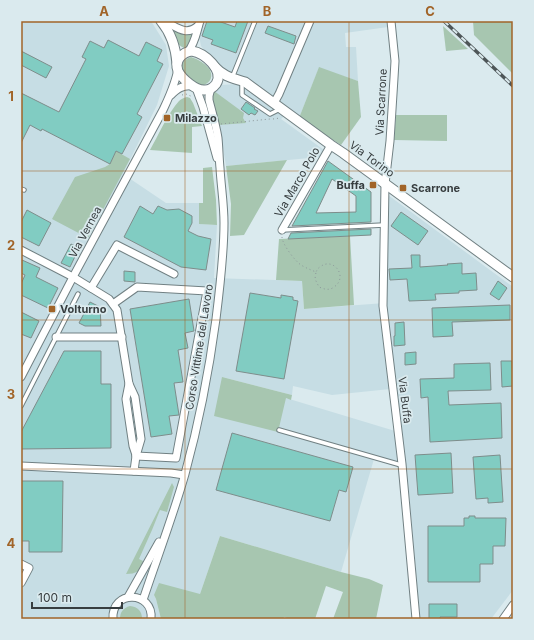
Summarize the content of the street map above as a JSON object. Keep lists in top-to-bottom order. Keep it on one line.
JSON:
{"streets":{"main road":["Via Torino"],"street":["Via Scarrone","Via Marco Polo","Via Vernea","Corso Vittime del Lavoro","Via Buffa"]},"crossings":[["Via Scarrone","Via Torino"],["Via Scarrone","Via Buffa"],["Via Torino","Via Marco Polo"],["Via Torino","Via Vernea"],["Via Torino","Via Buffa"]],"places":{"transit":["Milazzo","Buffa","Scarrone","Volturno"]},"scale_bar":"100 m","grid":{"columns":["A","B","C"],"rows":["1","2","3","4"]}}
